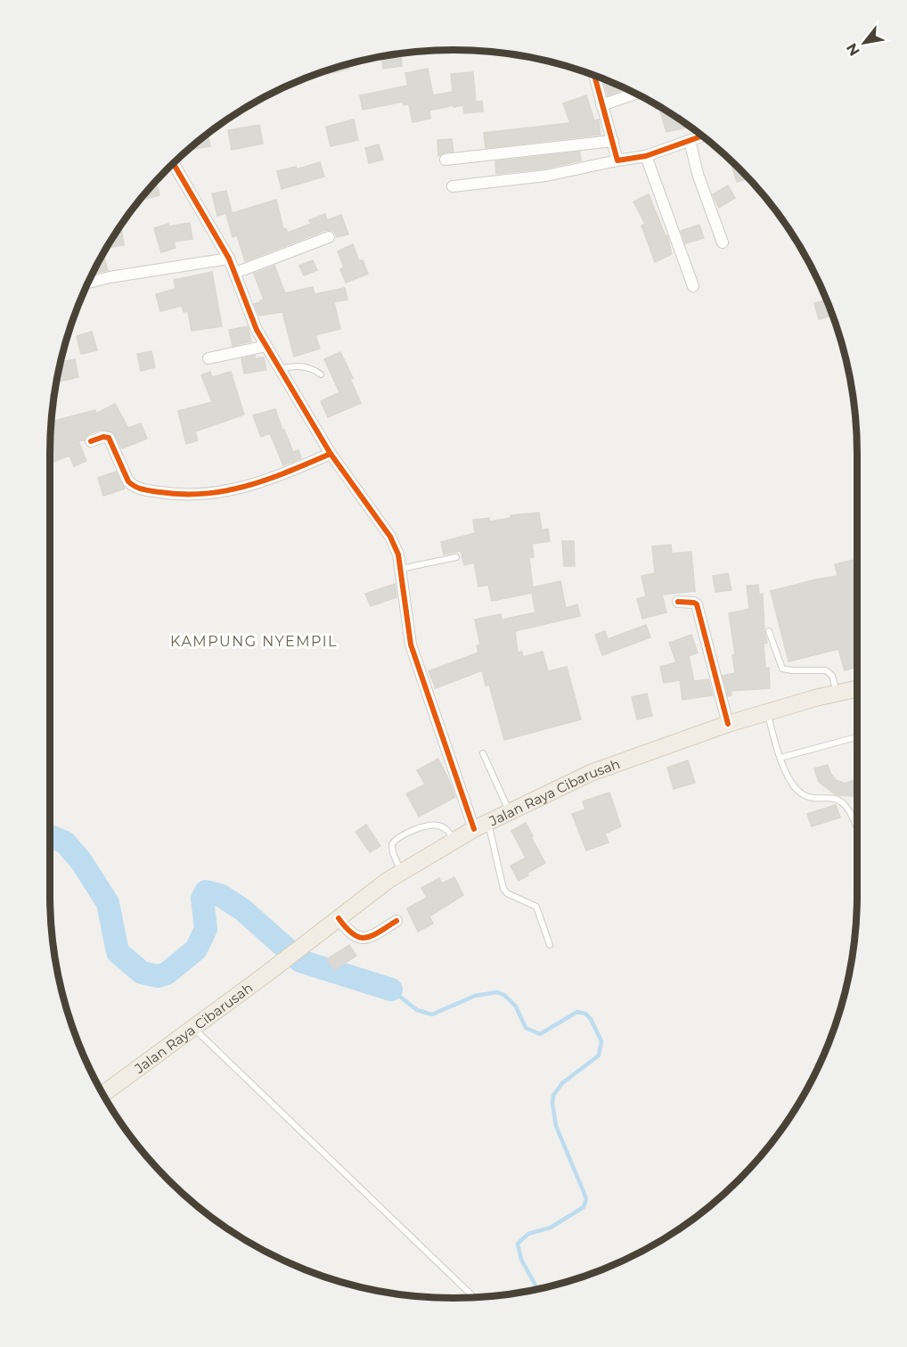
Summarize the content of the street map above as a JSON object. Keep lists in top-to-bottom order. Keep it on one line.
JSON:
{"streets":{"main road":["Jalan Raya Cibarusah"]},"districts":["KAMPUNG NYEMPIL"],"north":"bottom left"}
